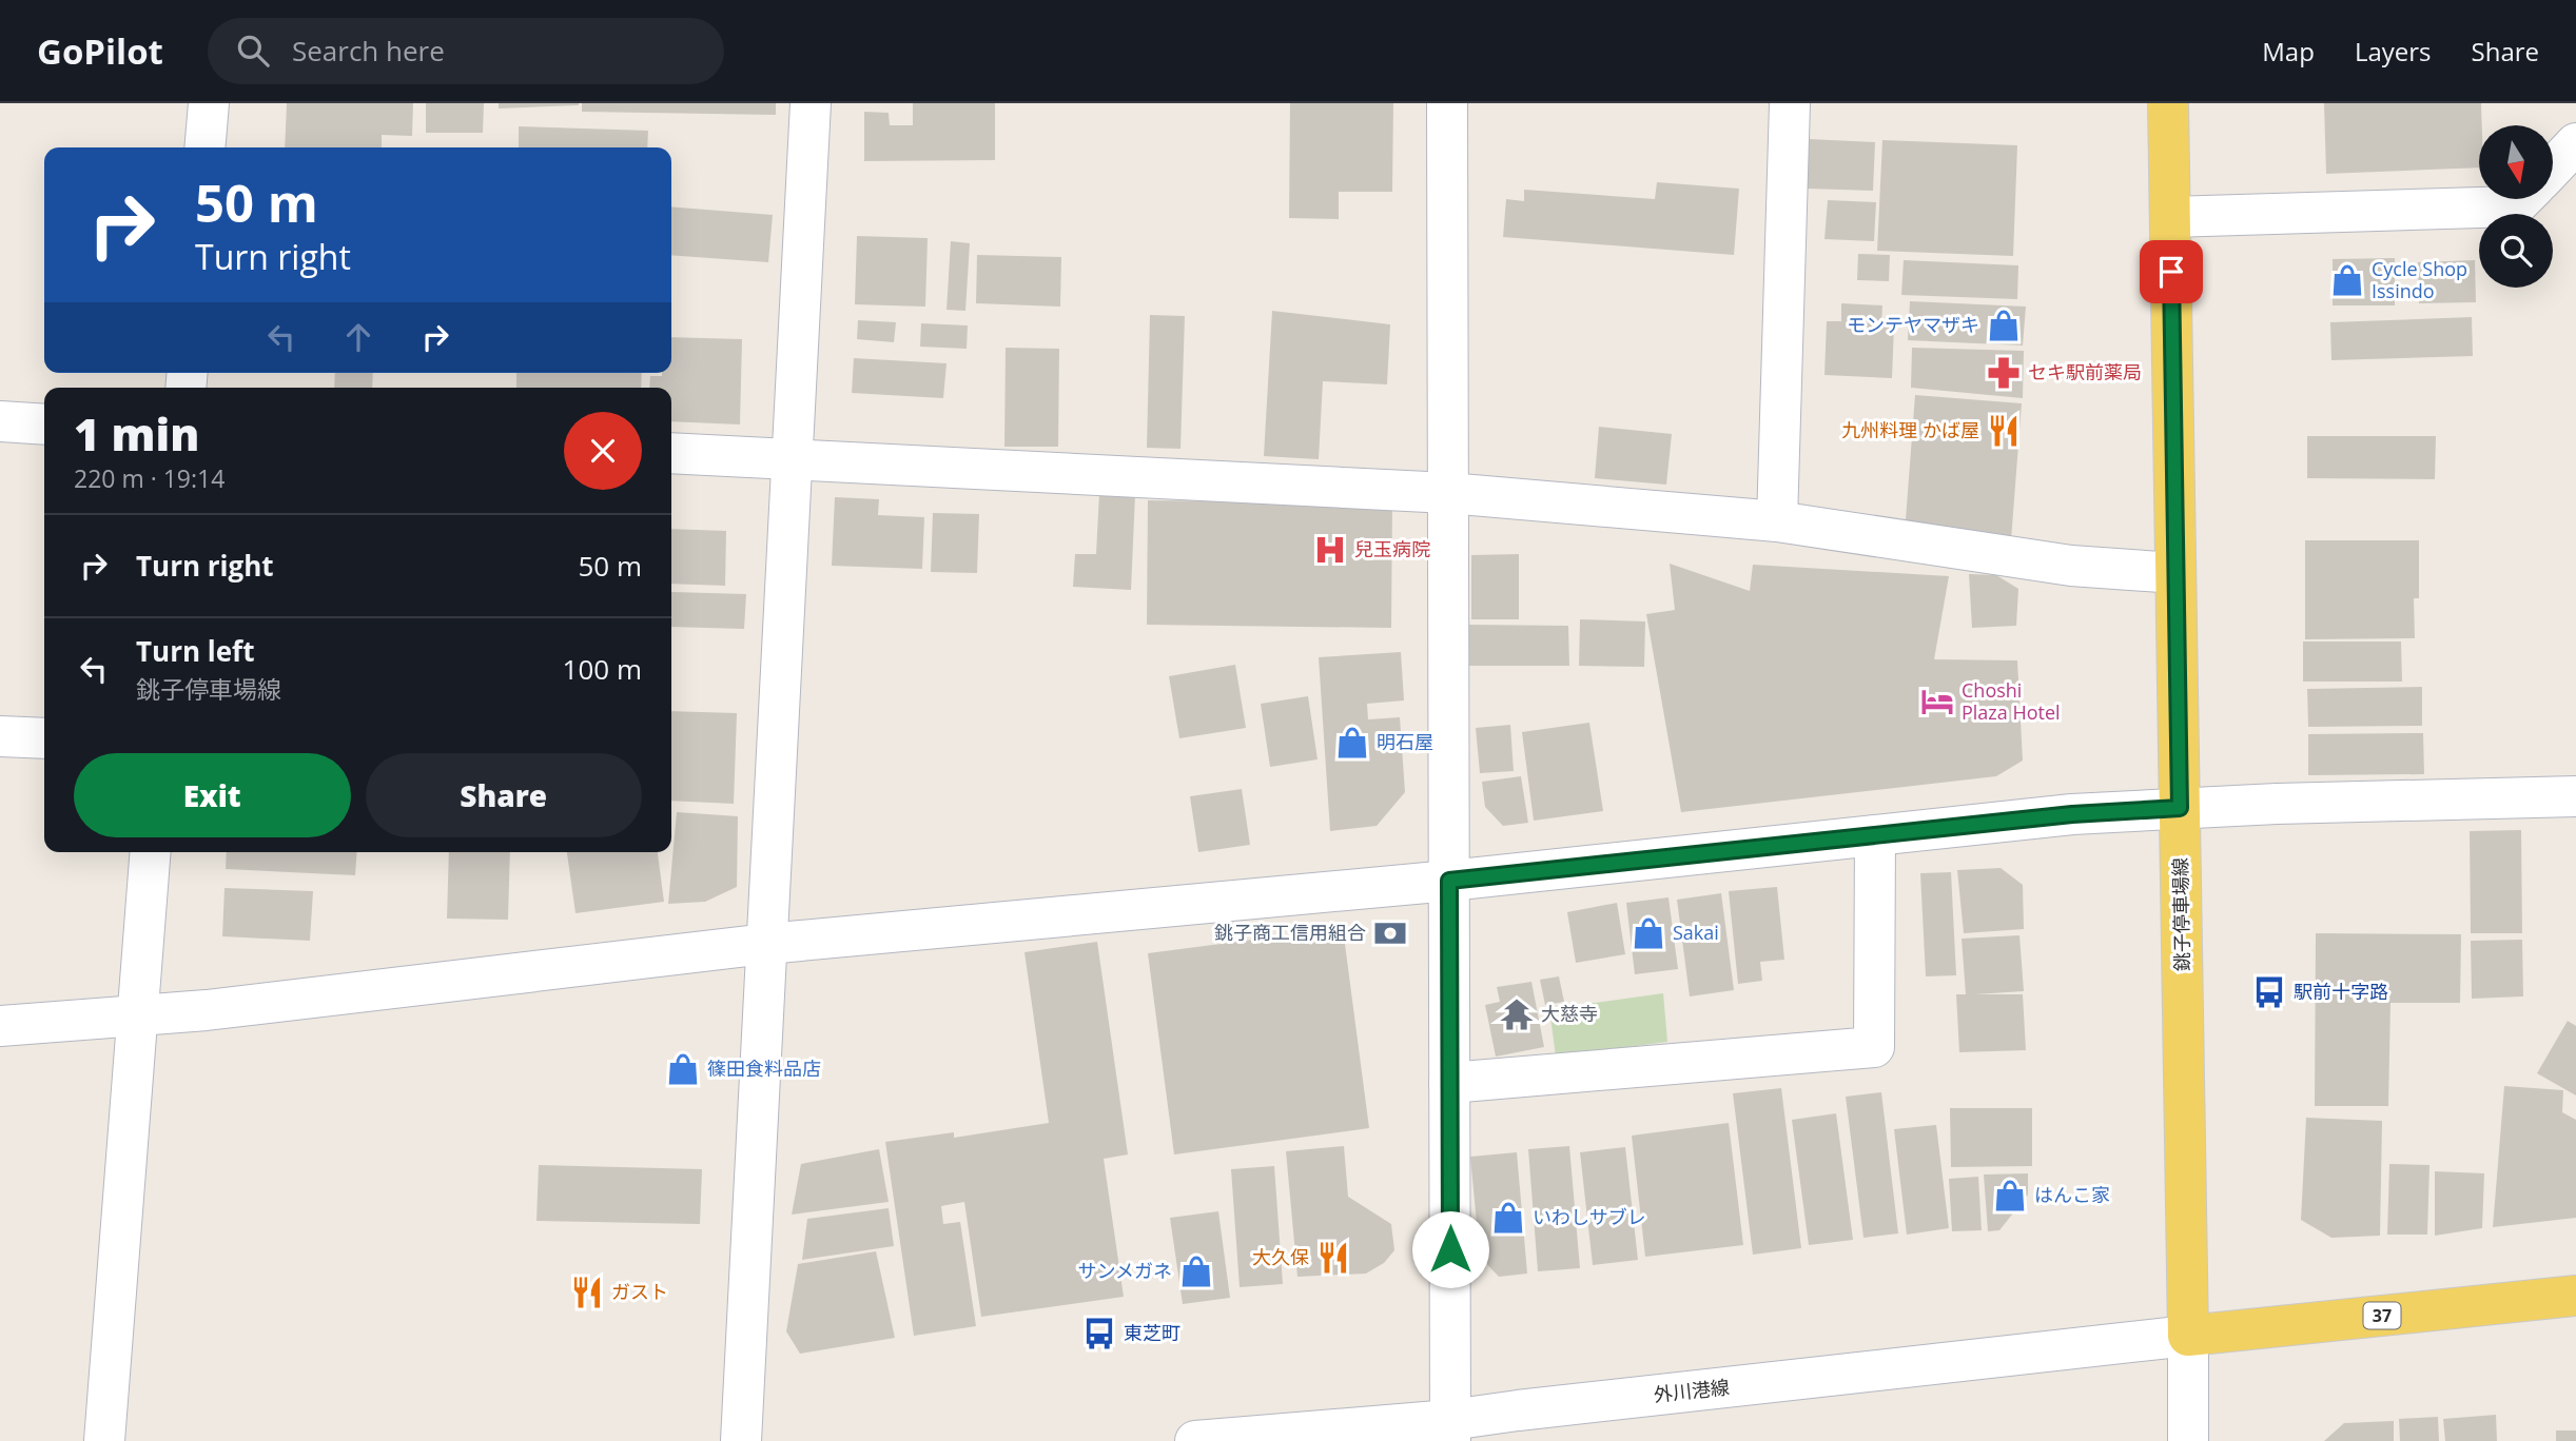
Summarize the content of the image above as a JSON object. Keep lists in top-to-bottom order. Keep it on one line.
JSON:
{"streets":{"main road":["銚子停車場線","37"],"street":["外川港線"]},"crossings":[["銚子停車場線","37"],["銚子停車場線","外川港線"],["37","外川港線"]],"places":{"shop":["Cycle Shop Issindo","モンテヤマザキ","明石屋","Sakai","篠田食料品店","はんこ家","いわしサブレ","サンメガネ"],"pharmacy":["セキ駅前薬局"],"restaurant":["九州料理 かば屋","大久保","ガスト"],"hospital":["兒玉病院"],"hotel":["Choshi Plaza Hotel"],"bank":["銚子商工信用組合"],"bus stop":["駅前十字路","東芝町"],"temple":["大慈寺"]},"north":"bottom","page":{"header":"GoPilot","search":"Search here","nav":["Map","Layers","Share"],"turn":["50 m","Turn right"],"heading":["1 min","220 m · 19:14"],"list":[{"name":"Turn right","value":"50 m"},{"name":"Turn left","note":"銚子停車場線","value":"100 m"}],"buttons":["Exit","Share"]}}
